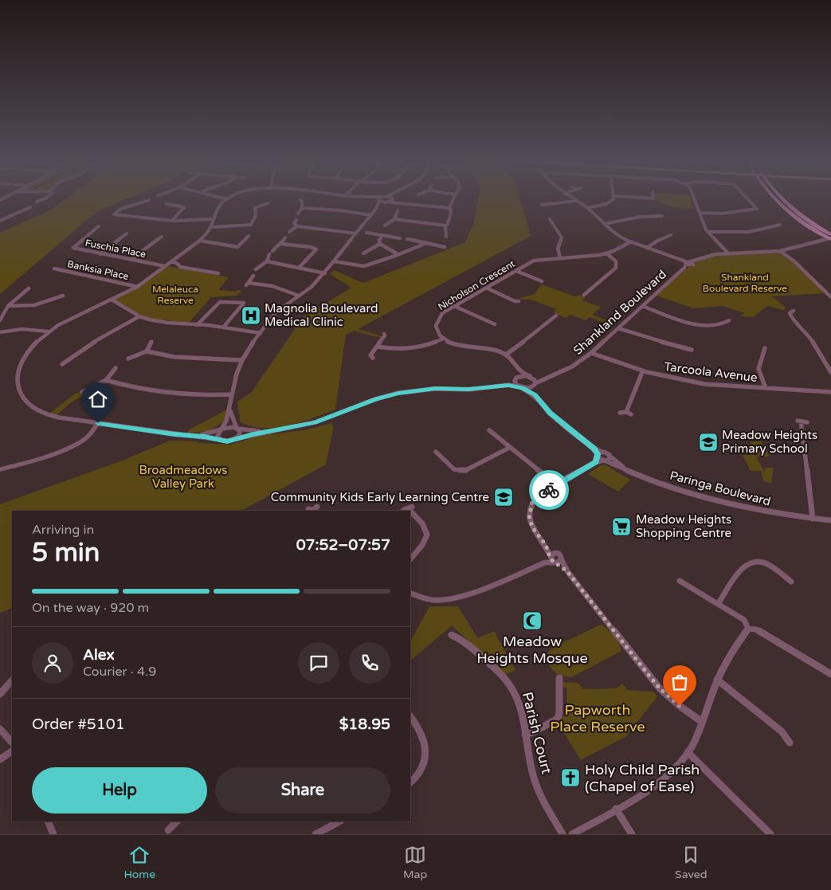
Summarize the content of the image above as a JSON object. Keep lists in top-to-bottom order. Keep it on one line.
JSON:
{"streets":{"street":["Fuschia Place","Banksia Place","Nicholson Crescent","Shankland Boulevard","Tarcoola Avenue","Paringa Boulevard","Parish Court"]},"crossings":[["Shankland Boulevard","Tarcoola Avenue"]],"parks":["Shankland Boulevard Reserve","Melaleuca Reserve","Broadmeadows Valley Park","Papworth Place Reserve"],"places":{"hospital":["Magnolia Boulevard Medical Clinic"],"school or university":["Meadow Heights Primary School","Community Kids Early Learning Centre"],"supermarket":["Meadow Heights Shopping Centre"],"mosque":["Meadow Heights Mosque"],"church":["Holy Child Parish (Chapel of Ease)"]},"page":{"heading":["5 min","Arriving in","07:52–07:57"],"panel":["Alex","Courier · 4.9","Order #5101","$18.95"],"bar":"On the way · 920 m","buttons":["Help","Share"],"tabs":["Home","Map","Saved"]}}
